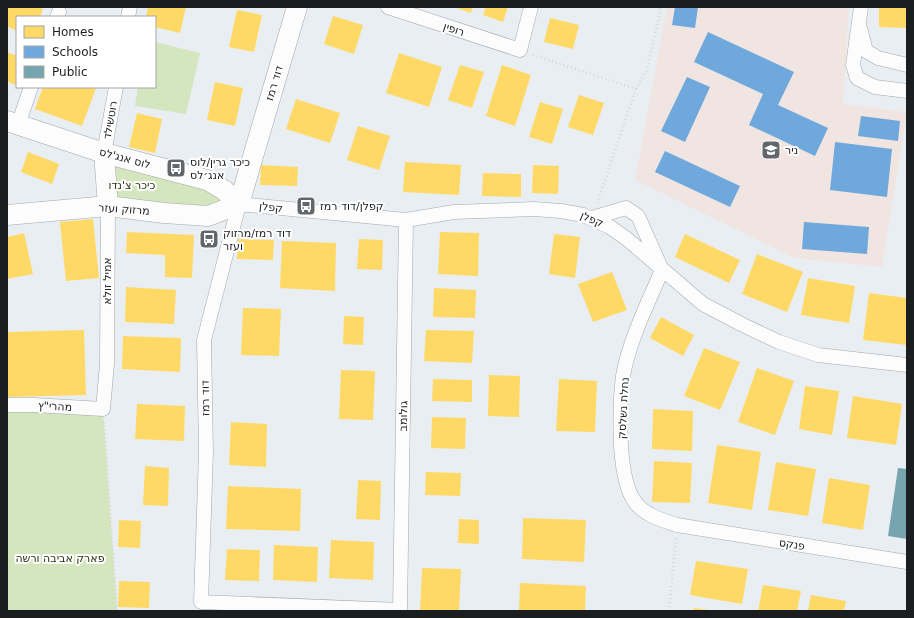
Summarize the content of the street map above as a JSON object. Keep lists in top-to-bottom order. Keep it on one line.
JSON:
{"streets":{"street":["רופין","דוד רמז","רוטשילד","לוס אנג'לס","קפלן","מרזוק ועזר","אמיל זולא","מהרי\"ץ","נחלת נשלסק","גולומב","פנקס"]},"crossings":[["דוד רמז","לוס אנג'לס"],["דוד רמז","קפלן"],["דוד רמז","מרזוק ועזר"],["דוד רמז","גולומב"],["רוטשילד","לוס אנג'לס"],["רוטשילד","אמיל זולא"],["לוס אנג'לס","קפלן"],["לוס אנג'לס","מרזוק ועזר"],["לוס אנג'לס","אמיל זולא"],["קפלן","מרזוק ועזר"],["קפלן","נחלת נשלסק"],["קפלן","גולומב"],["מרזוק ועזר","אמיל זולא"],["אמיל זולא","מהרי\"ץ"],["נחלת נשלסק","פנקס"]],"parks":["כיכר צ'נדו","פארק אביבה ורשה"],"places":{"school or university":["ניר"],"bus stop":["כיכר גרין/לוס אנג׳לס","קפלן/דוד רמז","דוד רמז/מרזוק ועזר"]},"legend":["Homes","Schools","Public"]}
